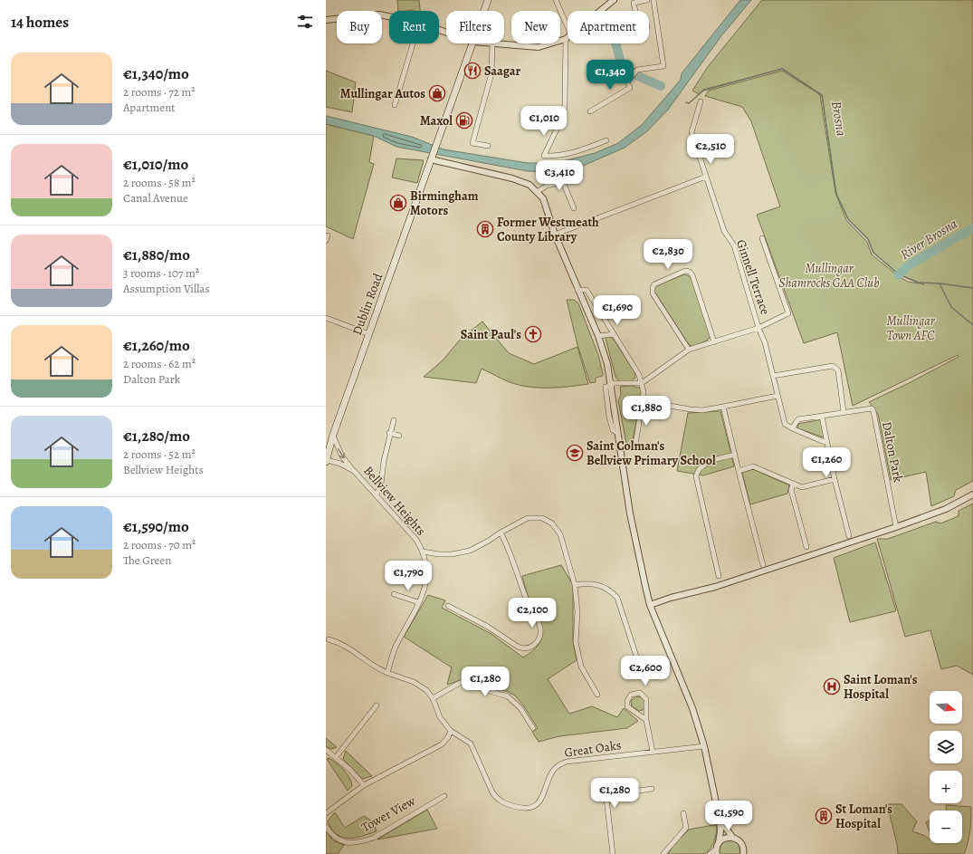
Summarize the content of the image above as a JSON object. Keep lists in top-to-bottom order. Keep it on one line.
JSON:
{"streets":{"main road":["Dublin Road"],"street":["Ginnell Terrace","Dalton Park","Bellview Heights","Great Oaks","Tower View"]},"crossings":[["Dublin Road","Bellview Heights"]],"water":["Brosna","River Brosna"],"parks":["Mullingar Shamrocks GAA Club","Mullingar Town AFC"],"places":{"restaurant":["Saagar"],"shop":["Mullingar Autos","Birmingham Motors"],"fuel station":["Maxol"],"building":["Former Westmeath County Library","St Loman's Hospital"],"church":["Saint Paul's"],"school or university":["Saint Colman's Bellview Primary School"],"hospital":["Saint Loman's Hospital"]},"north":"right","page":{"heading":"14 homes","chip":["Buy","Rent","Filters","New","Apartment"],"list":[{"name":"€1,340/mo","note":"2 rooms · 72 m² · Apartment"},{"name":"€1,010/mo","note":"2 rooms · 58 m² · Canal Avenue"},{"name":"€1,880/mo","note":"3 rooms · 107 m² · Assumption Villas"},{"name":"€1,260/mo","note":"2 rooms · 62 m² · Dalton Park"},{"name":"€1,280/mo","note":"2 rooms · 52 m² · Bellview Heights"},{"name":"€1,590/mo","note":"2 rooms · 70 m² · The Green"}],"price":["€1,340","€1,010","€2,510","€3,410","€2,830","€1,690","€1,880","€1,260","€1,790","€2,100","€2,600","€1,280","€1,280","€1,590"],"map_buttons":["+","−"]}}
